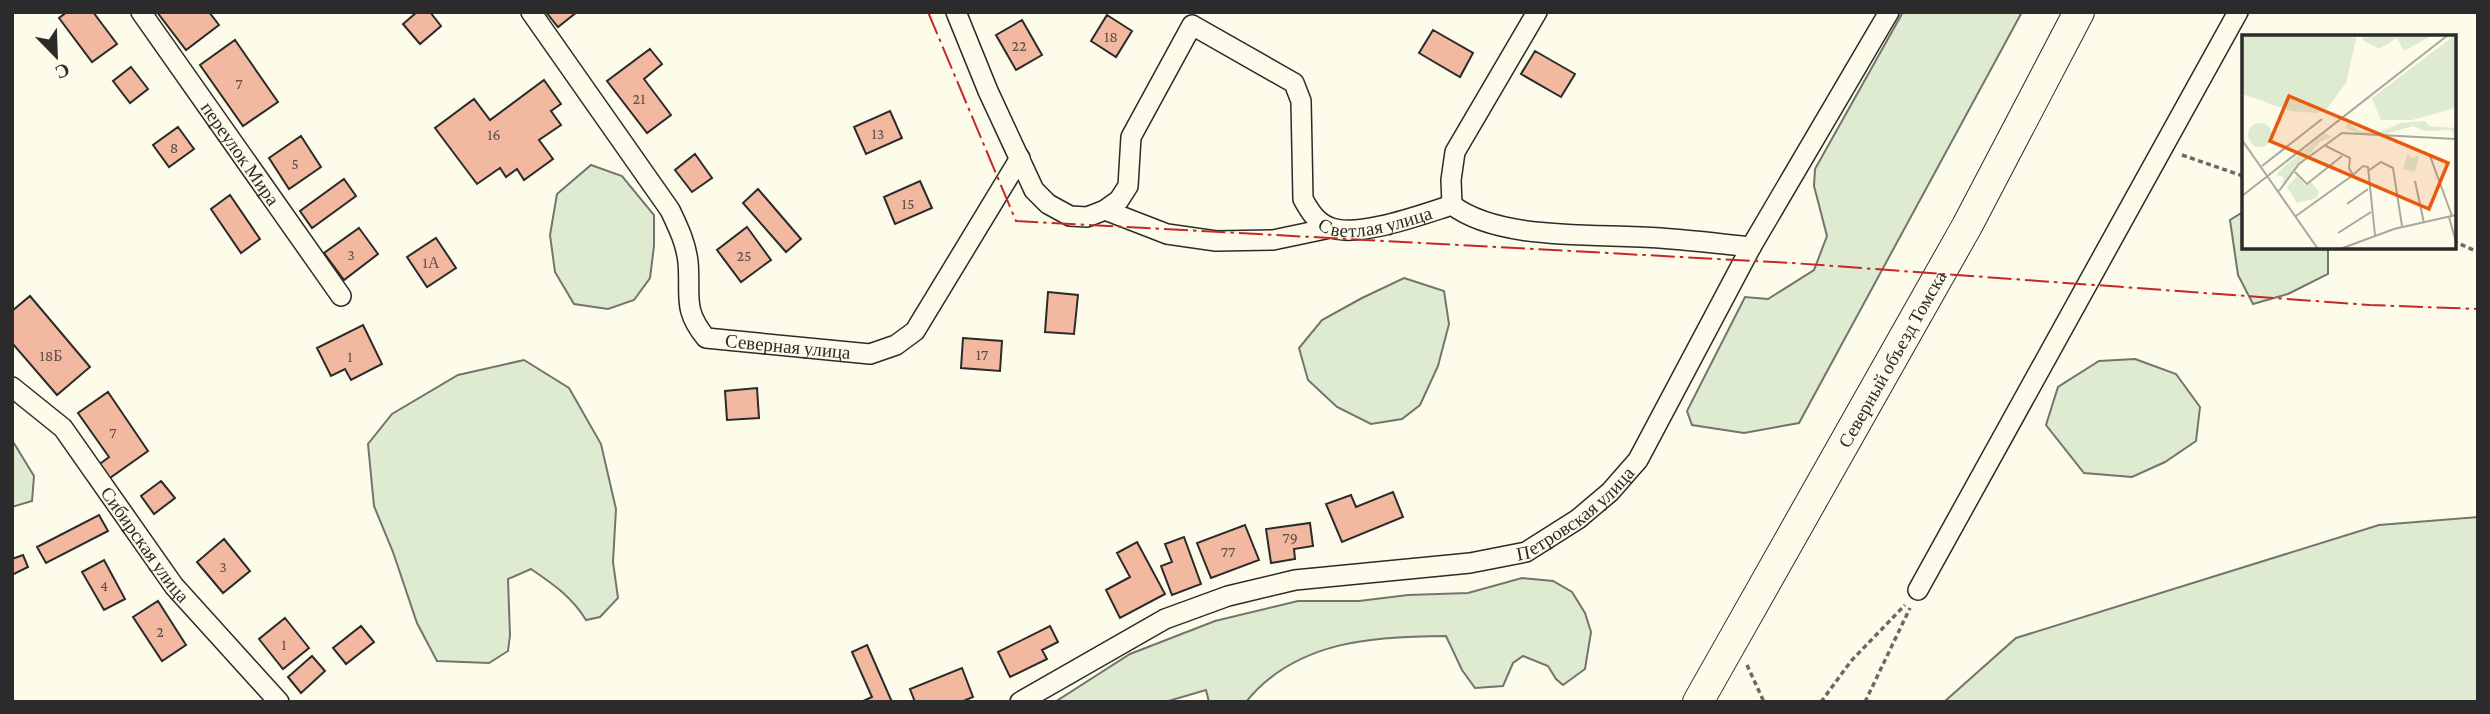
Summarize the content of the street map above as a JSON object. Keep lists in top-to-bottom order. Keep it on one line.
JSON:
{"streets":{"main road":["Северный объезд Томска"],"street":["переулок Мира","Светлая улица","Северная улица","Петровская улица","Сибирская улица"]},"crossings":[["Светлая улица","Петровская улица"]],"house_numbers":["18","22","7","21","13","16","8","5","15","3","25","1А","17","18Б","1","7","79","77","3","4","2","1"],"north":"bottom right"}
